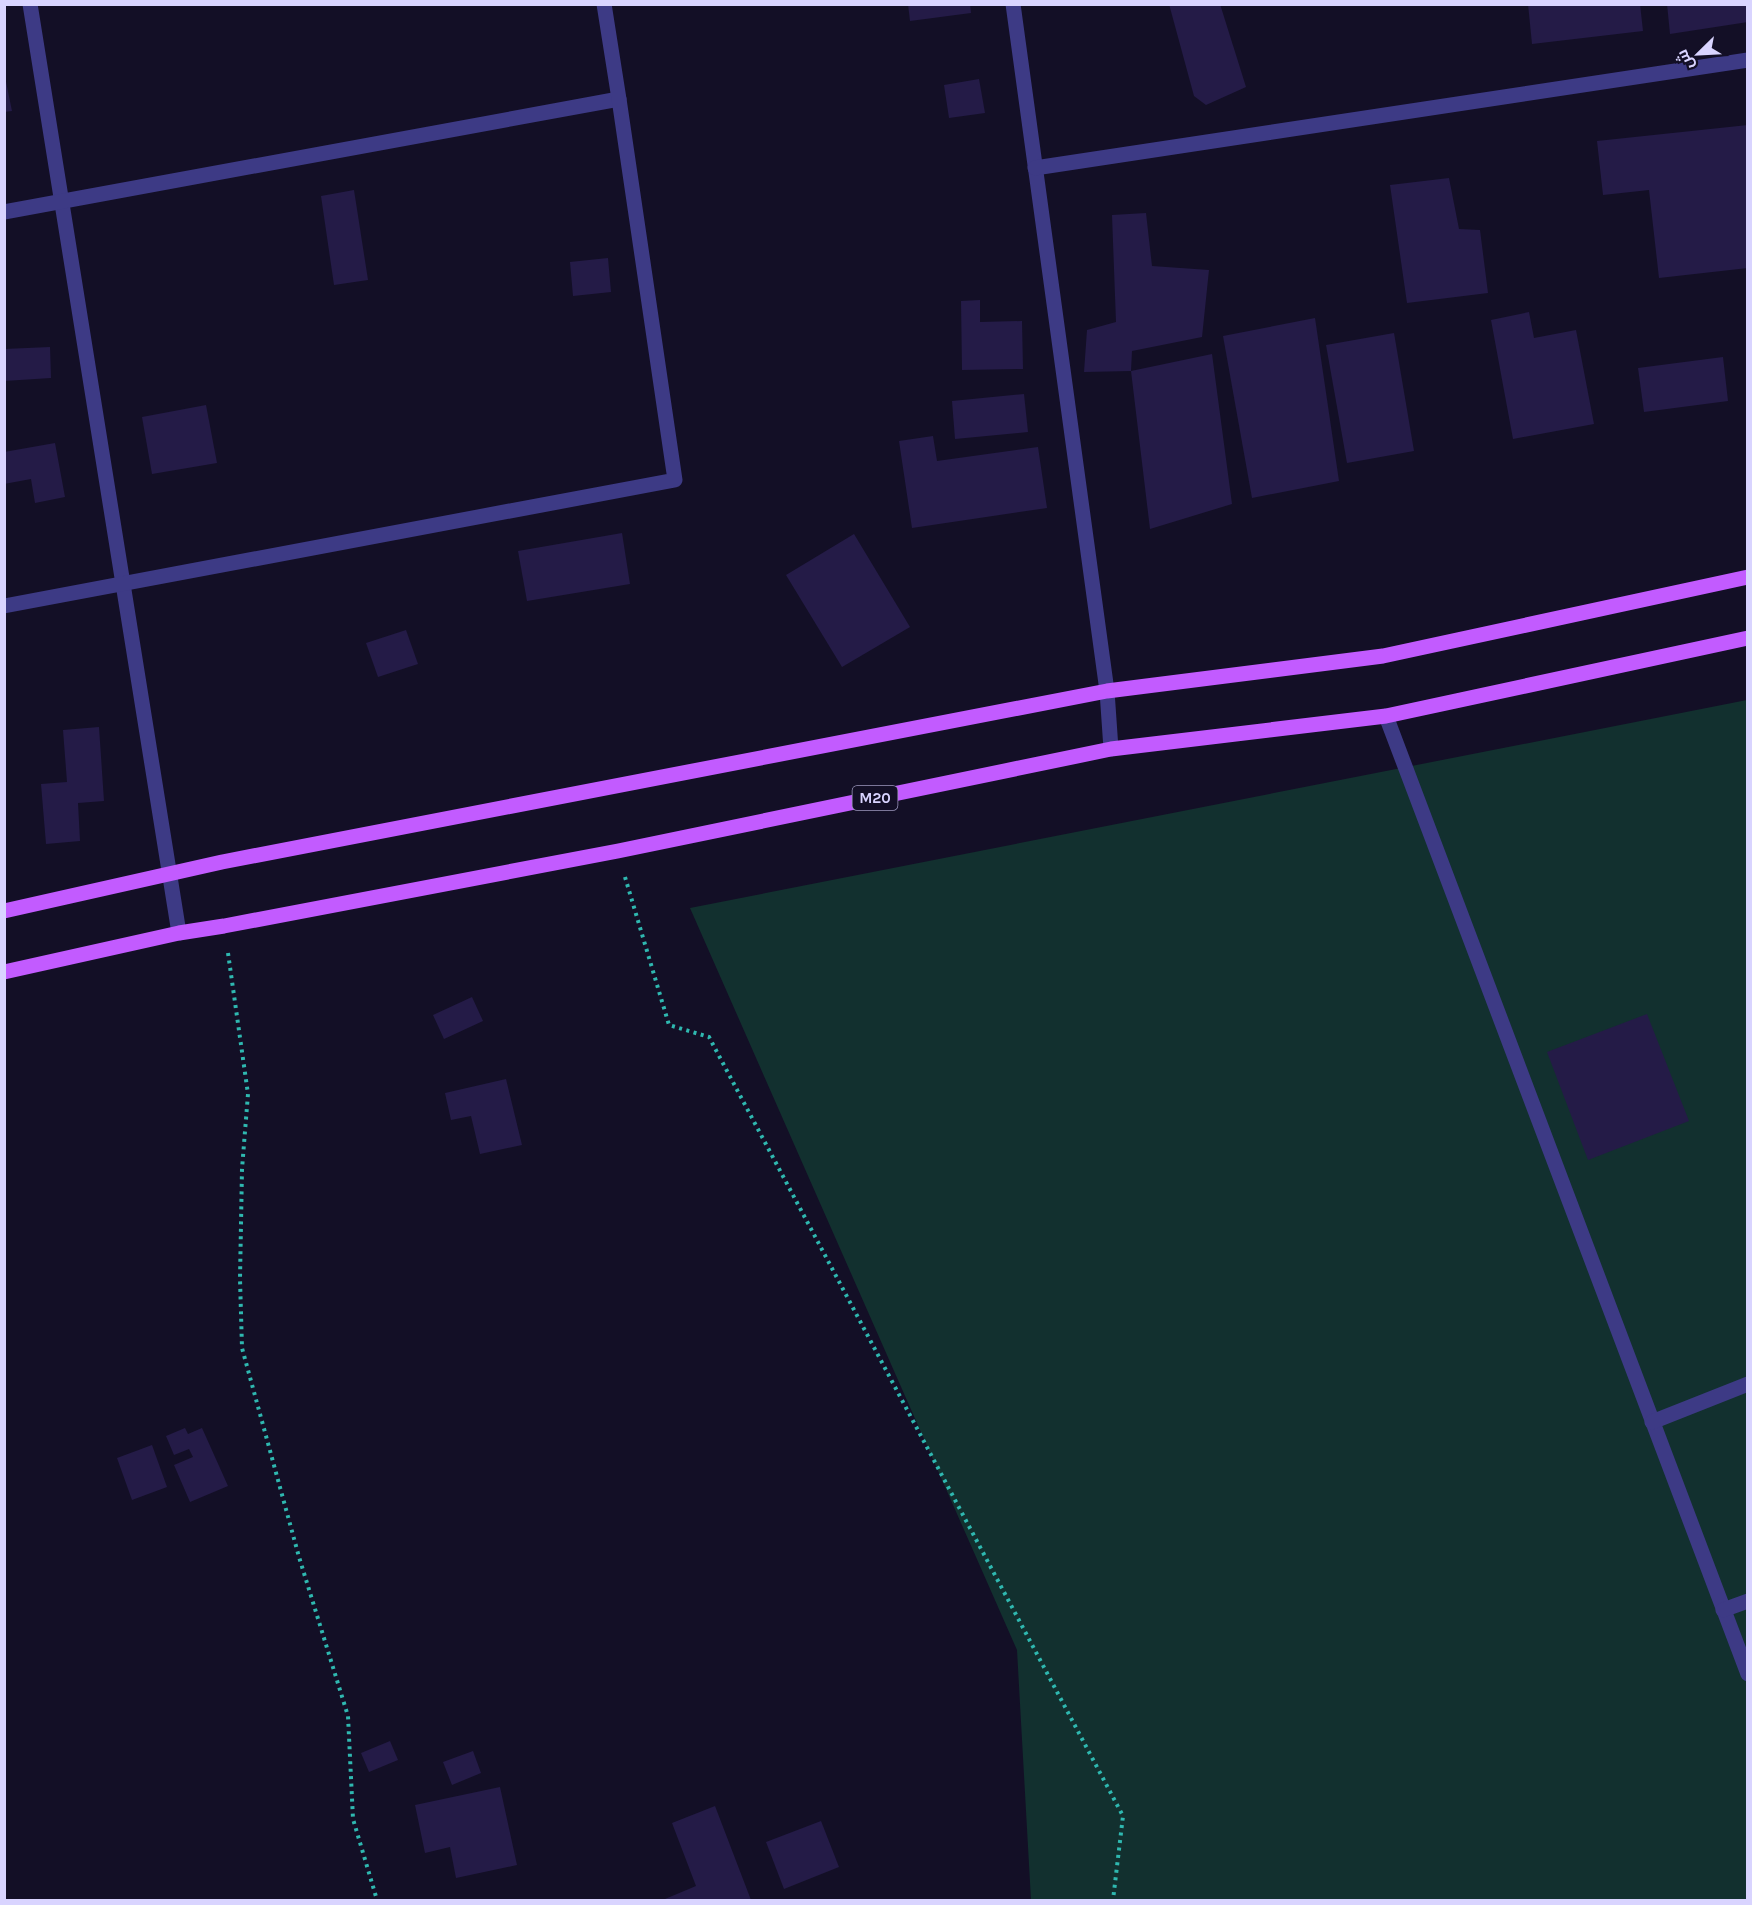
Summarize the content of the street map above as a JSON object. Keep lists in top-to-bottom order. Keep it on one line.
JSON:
{"streets":{"main road":["M20"]},"north":"bottom left"}
